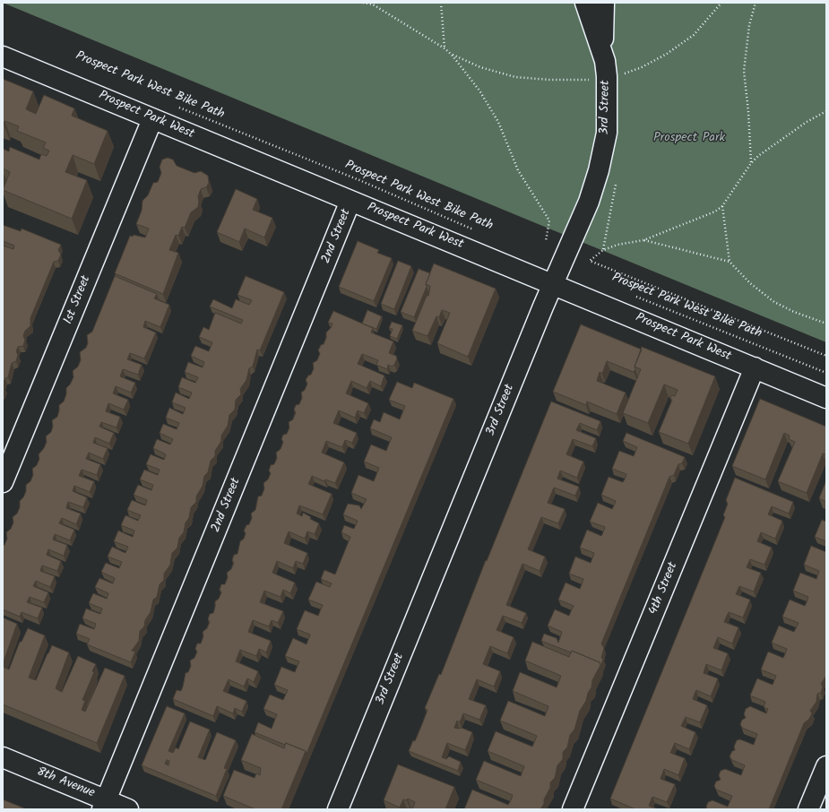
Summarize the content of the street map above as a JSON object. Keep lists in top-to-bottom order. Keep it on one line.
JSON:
{"streets":{"street":["3rd Street","Prospect Park West","2nd Street","1st Street","4th Street","8th Avenue"],"path":["Prospect Park West Bike Path"]},"crossings":[["3rd Street","Prospect Park West"],["Prospect Park West","2nd Street"],["Prospect Park West","1st Street"],["Prospect Park West","4th Street"],["2nd Street","8th Avenue"]],"parks":["Prospect Park"]}
